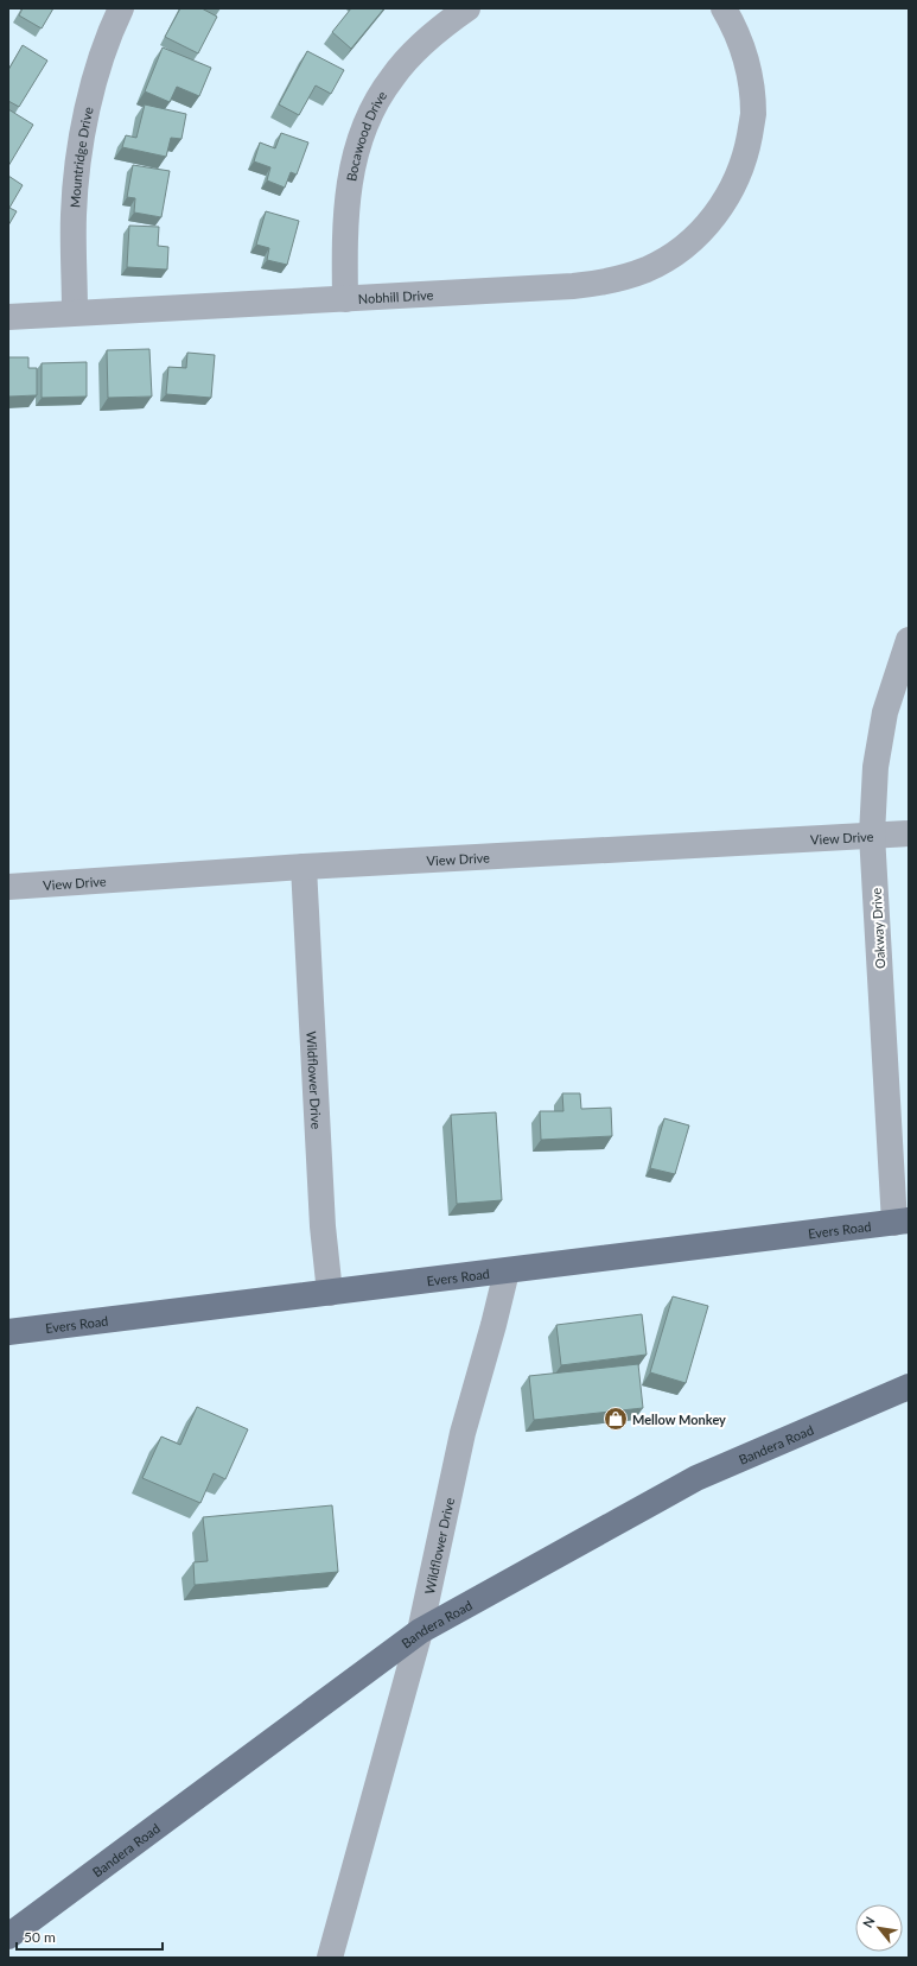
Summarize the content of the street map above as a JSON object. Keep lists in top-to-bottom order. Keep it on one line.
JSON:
{"streets":{"main road":["Evers Road","Bandera Road"],"street":["Bocawood Drive","Mountridge Drive","Nobhill Drive","View Drive","Oakway Drive","Wildflower Drive"]},"crossings":[["Bocawood Drive","Nobhill Drive"],["Mountridge Drive","Nobhill Drive"],["View Drive","Oakway Drive"],["View Drive","Wildflower Drive"],["Oakway Drive","Evers Road"],["Wildflower Drive","Evers Road"],["Wildflower Drive","Bandera Road"]],"places":{"shop":["Mellow Monkey"]},"scale_bar":"50 m","north":"top left"}
